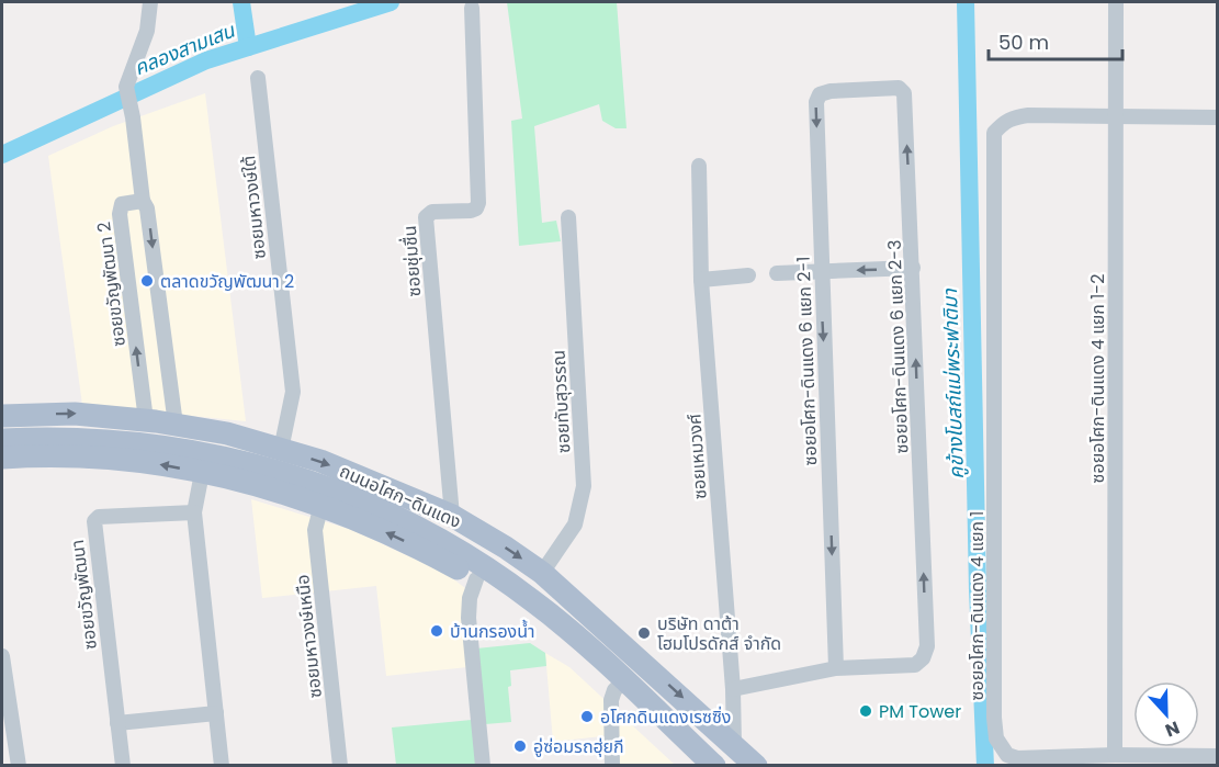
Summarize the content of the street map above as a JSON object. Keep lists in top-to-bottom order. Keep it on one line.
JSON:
{"streets":{"main road":["ถนนอโศก-ดินแดง"],"street":["ซอยมหาวงษ์ใต้","ซอยชุ่มชื่น","ซอยขวัญพัฒนา 2","ซอยอโศก-ดินแดง 6 แยก 2-3","ซอยอโศก-ดินแดง 6 แยก 2-1","ซอยอโศก-ดินแดง 4 แยก 1-2","ซอยทับสุวรรณ","ซอยเหมวงศ์","ซอยขวัญพัฒนา","ซอยอโศก-ดินแดง 4 แยก 1","ซอยมหาวงษ์เหนือ"]},"crossings":[["ซอยมหาวงษ์ใต้","ถนนอโศก-ดินแดง"],["ซอยชุ่มชื่น","ถนนอโศก-ดินแดง"],["ซอยขวัญพัฒนา 2","ถนนอโศก-ดินแดง"],["ซอยอโศก-ดินแดง 6 แยก 2-3","ซอยอโศก-ดินแดง 6 แยก 2-1"],["ซอยอโศก-ดินแดง 4 แยก 1-2","ซอยอโศก-ดินแดง 4 แยก 1"],["ซอยทับสุวรรณ","ถนนอโศก-ดินแดง"],["ซอยเหมวงศ์","ถนนอโศก-ดินแดง"],["ถนนอโศก-ดินแดง","ซอยมหาวงษ์เหนือ"]],"one_way":["ซอยอโศก-ดินแดง 6 แยก 2-3","ซอยอโศก-ดินแดง 6 แยก 2-1"],"water":["คลองสามเสน","คูข้างโบสถ์แม่พระฟาติมา"],"places":["ตลาดขวัญพัฒนา 2","บ้านกรองน้ำ","บริษัท ดาต้า โฮมโปรดักส์ จำกัด","PM Tower","อโศกดินแดงเรซซิ่ง","อู่ซ่อมรถฮุ่ยกี"],"scale_bar":"50 m","north":"bottom"}
